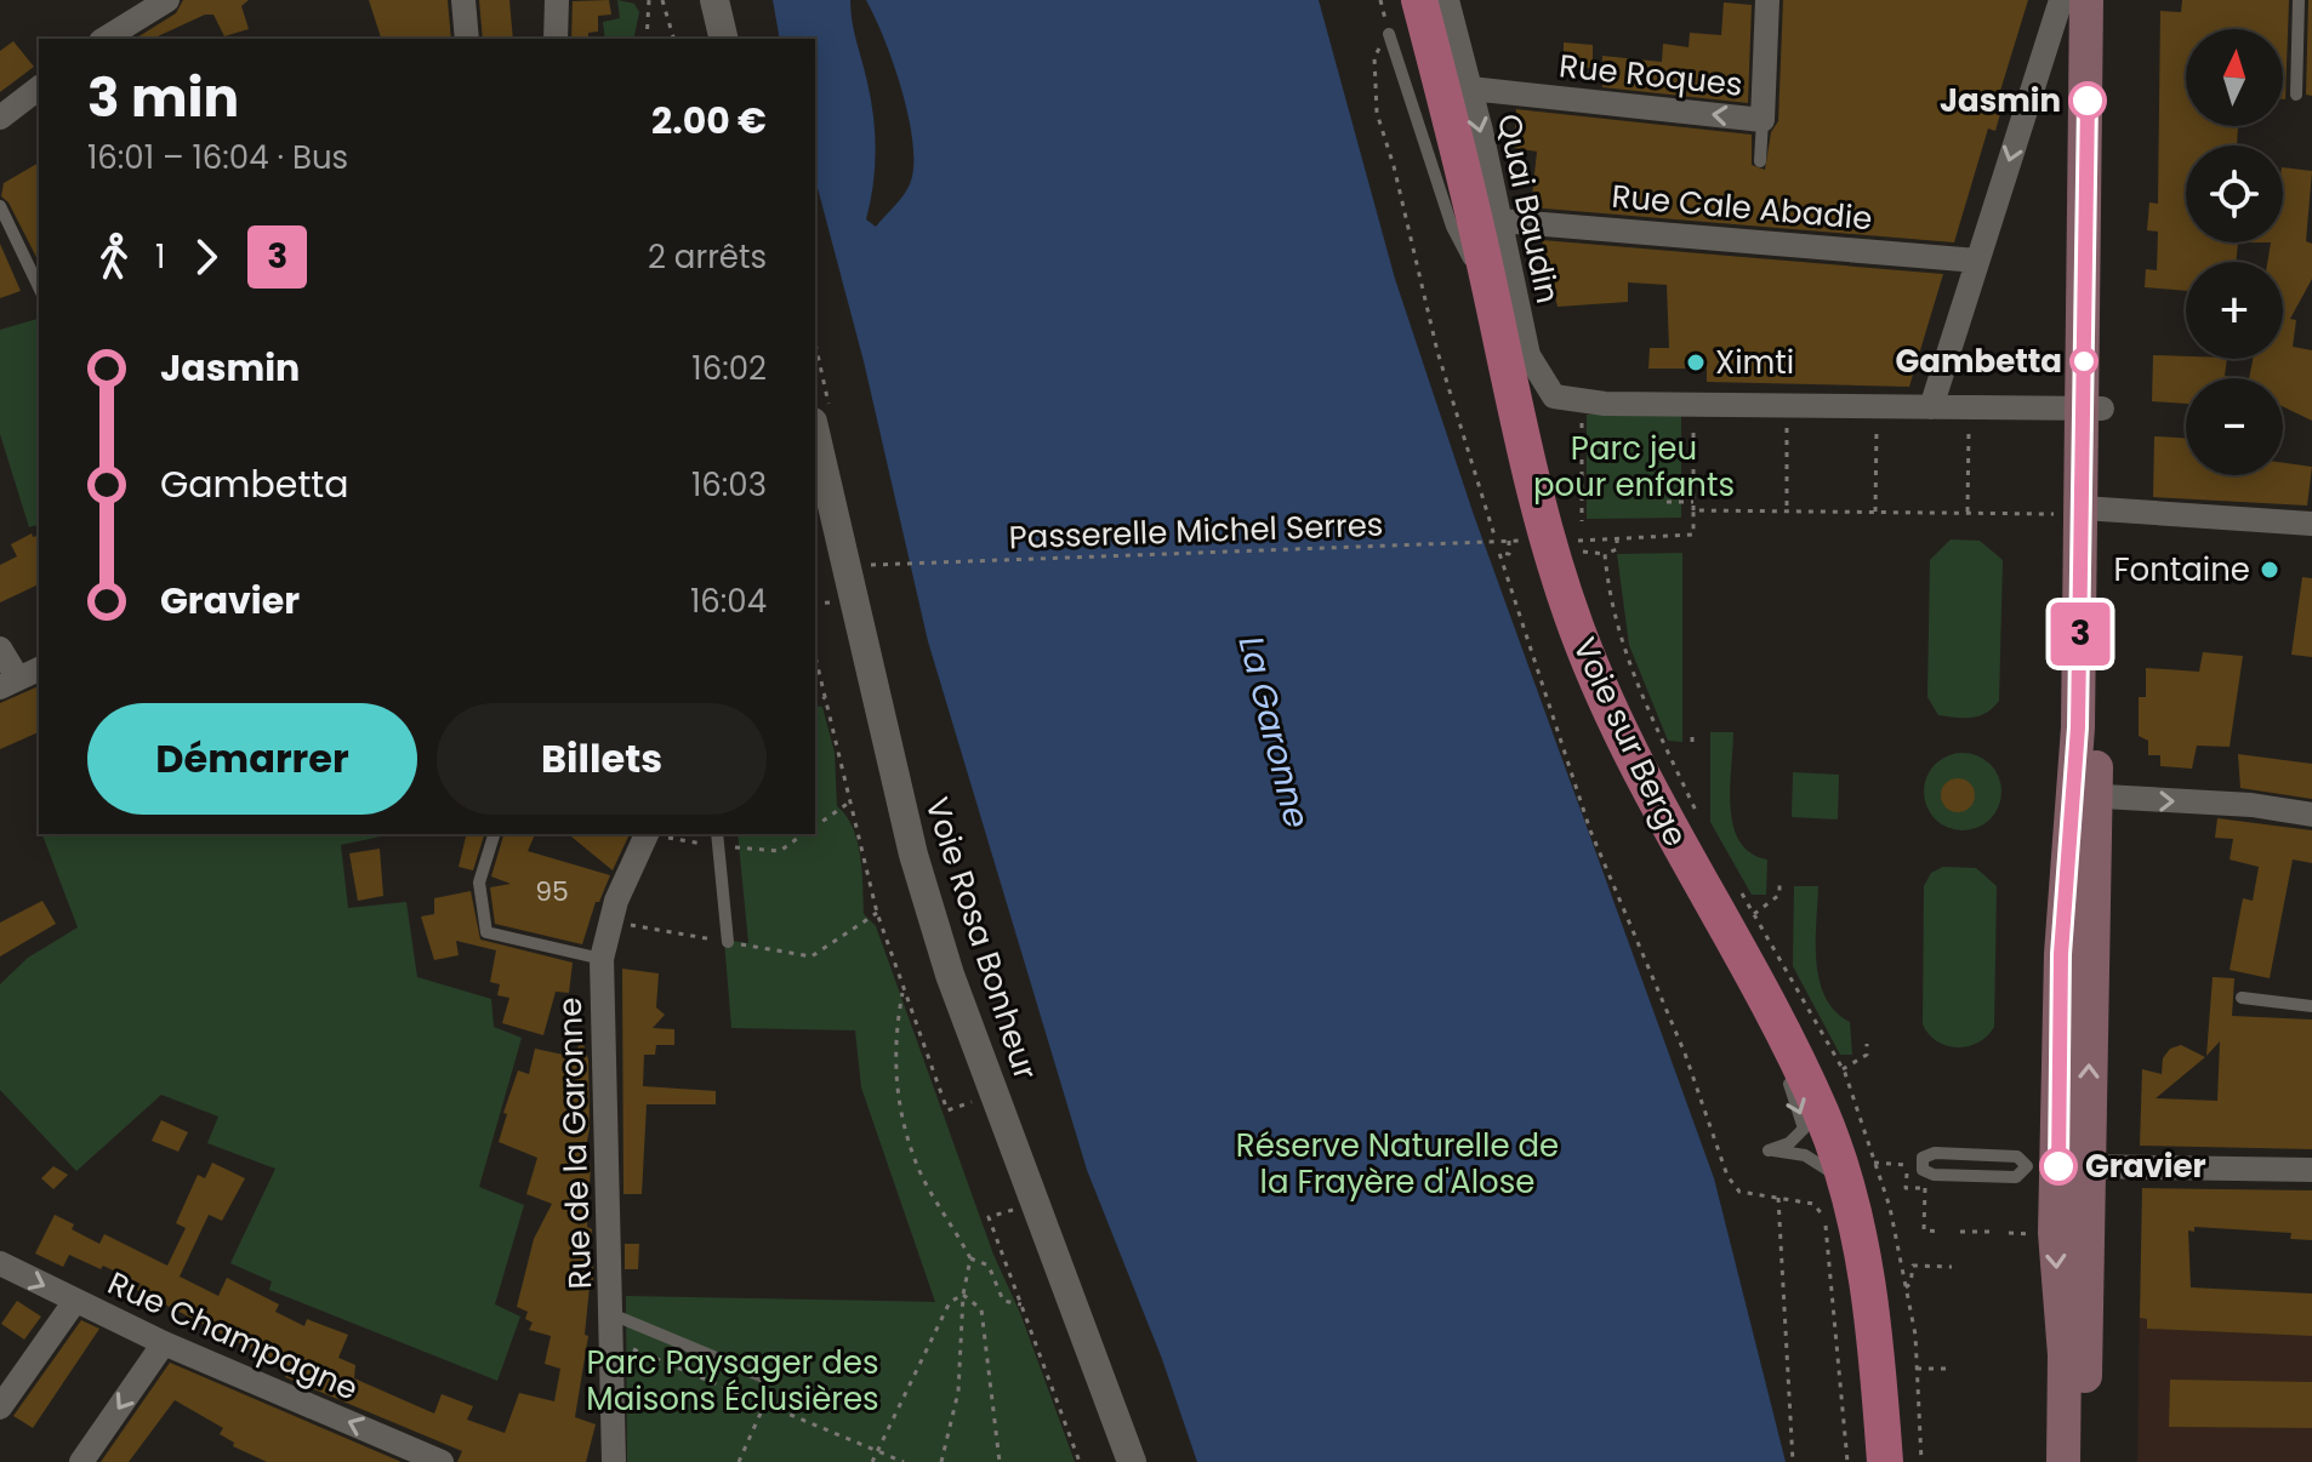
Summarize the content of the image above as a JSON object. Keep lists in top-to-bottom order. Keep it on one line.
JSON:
{"streets":{"main road":["Voie sur Berge"],"street":["Rue Roques","Rue Cale Abadie","Quai Baudin","Voie Rosa Bonheur","Rue de la Garonne","Rue Champagne"],"path":["Passerelle Michel Serres"]},"crossings":[["Rue Roques","Quai Baudin"],["Rue Cale Abadie","Quai Baudin"]],"one_way":["Rue Roques"],"water":["La Garonne"],"parks":["Parc jeu pour enfants","Réserve Naturelle de la Frayère d'Alose","Parc Paysager des Maisons Éclusières"],"places":["Jasmin","Gambetta","Ximti","Fontaine","Gravier"],"lines":["bus line 3"],"house_numbers":["95"],"north":"top","page":{"on_map":"3","map_buttons":["+","−"],"heading":["3 min","16:01 – 16:04 · Bus","2.00 €"],"legs":["1","3","2 arrêts"],"list":[{"name":"Jasmin","value":"16:02"},{"name":"Gambetta","value":"16:03"},{"name":"Gravier","value":"16:04"}],"buttons":["Démarrer","Billets"]}}
